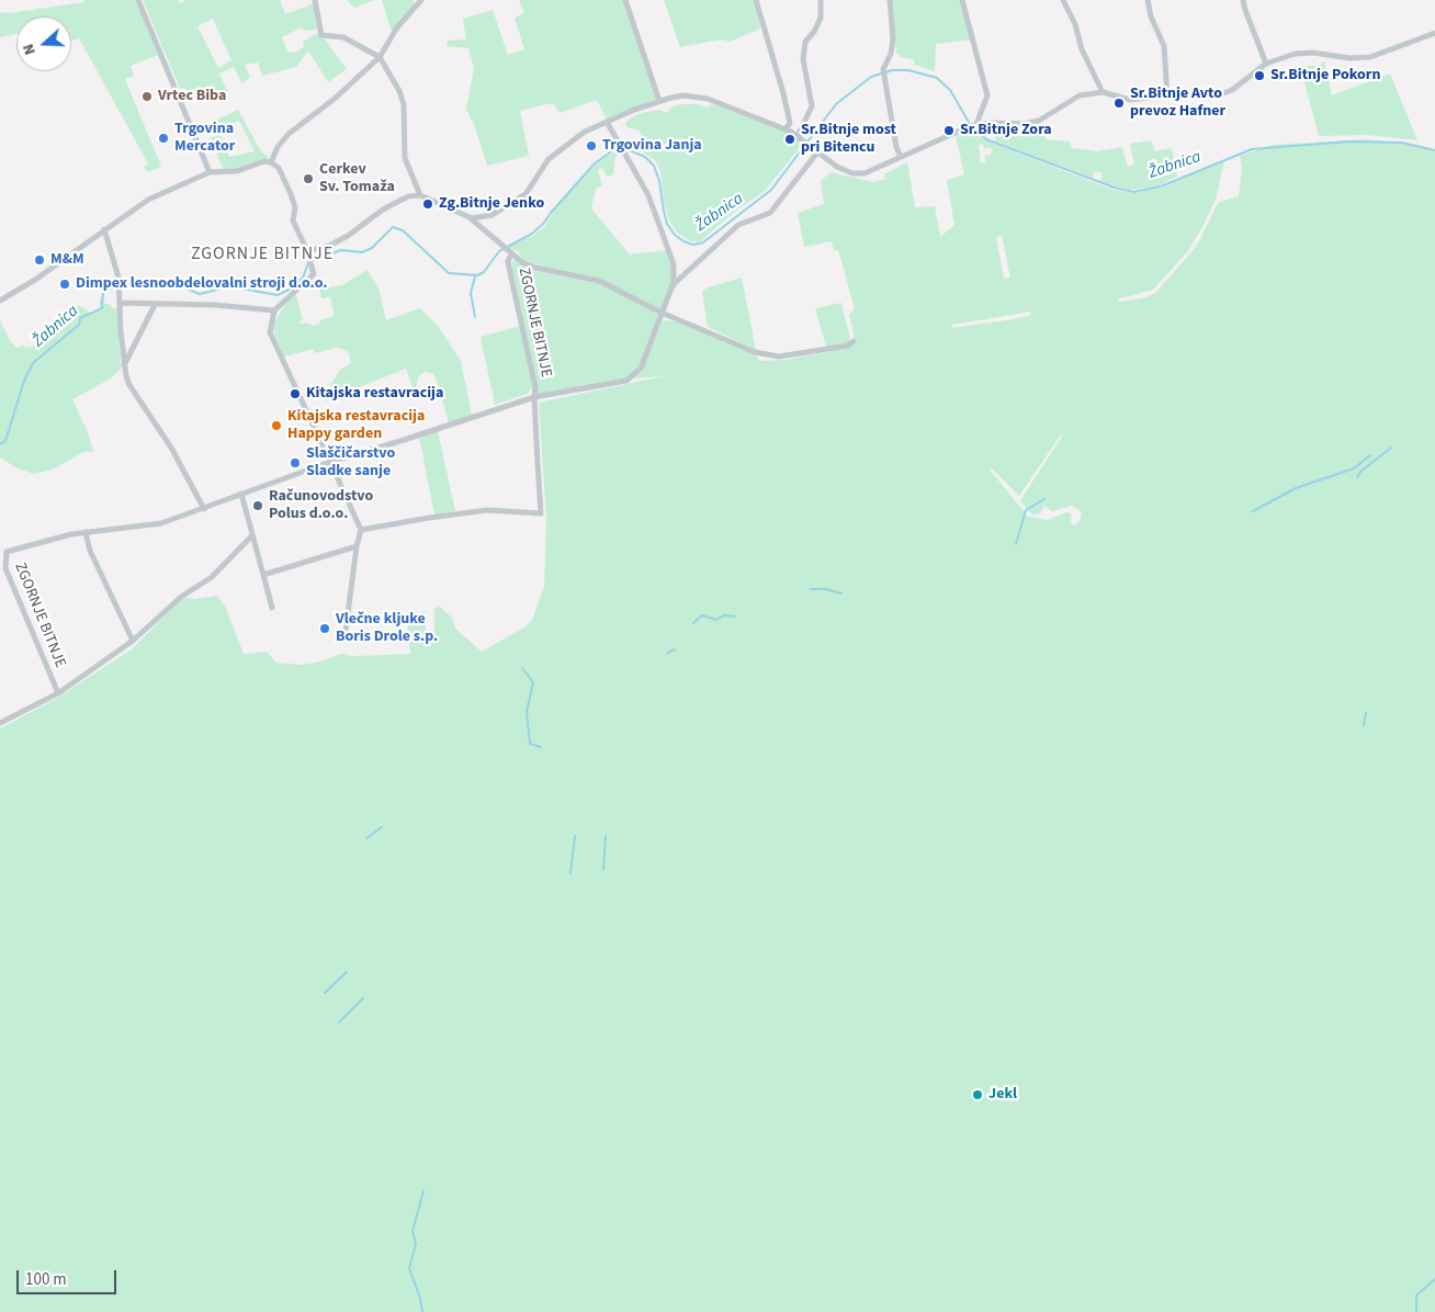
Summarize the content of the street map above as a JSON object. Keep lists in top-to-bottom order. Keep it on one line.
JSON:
{"streets":{"street":["ZGORNJE BITNJE"]},"districts":["ZGORNJE BITNJE"],"water":["Žabnica"],"places":["Sr.Bitnje Pokorn","Vrtec Biba","Sr.Bitnje Avto prevoz Hafner","Sr.Bitnje Zora","Trgovina Mercator","Sr.Bitnje most pri Bitencu","Trgovina Janja","Cerkev Sv. Tomaža","Zg.Bitnje Jenko","M&M","Dimpex lesnoobdelovalni stroji d.o.o.","Kitajska restavracija","Kitajska restavracija Happy garden","Slaščičarstvo Sladke sanje","Računovodstvo Polus d.o.o.","Vlečne kljuke Boris Drole s.p.","Jekl"],"scale_bar":"100 m","north":"left"}
